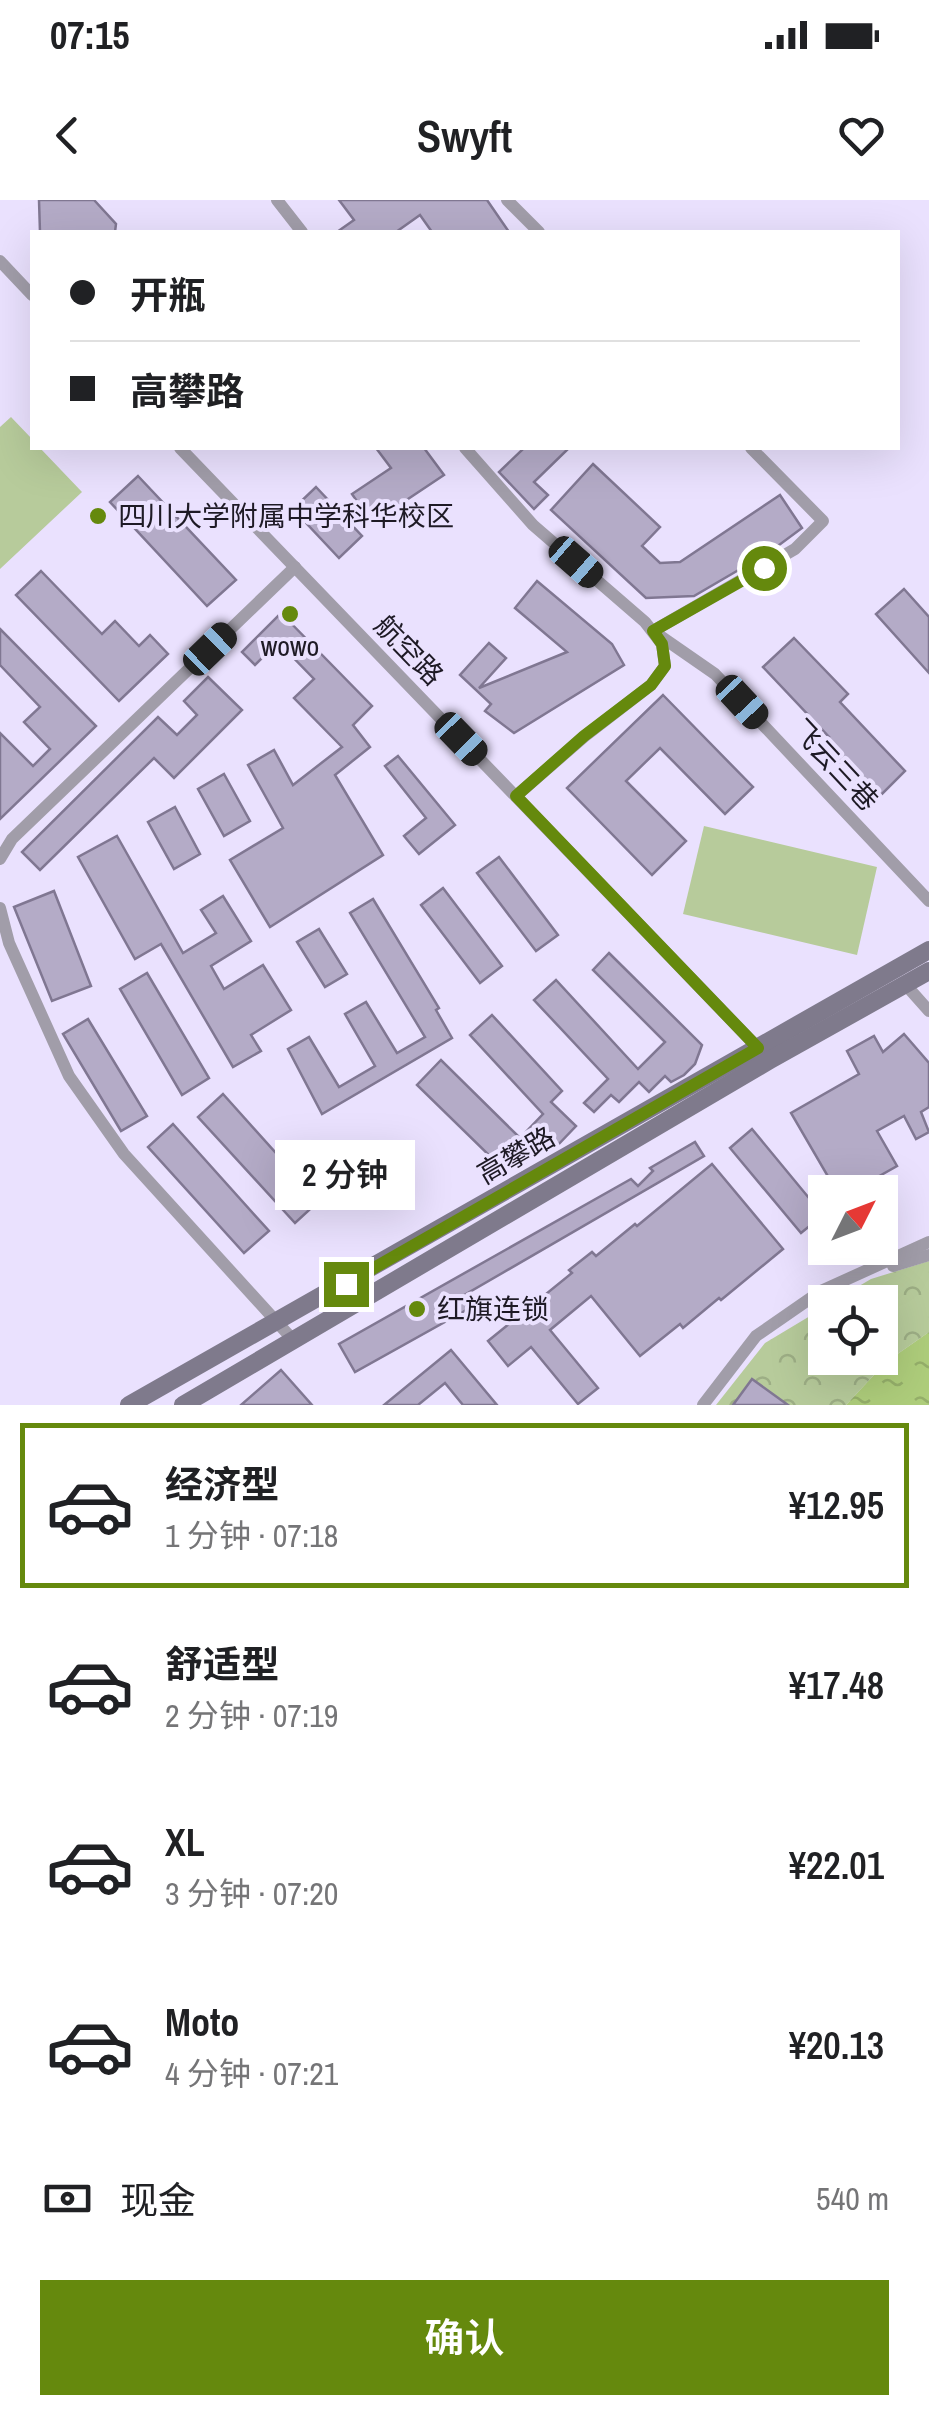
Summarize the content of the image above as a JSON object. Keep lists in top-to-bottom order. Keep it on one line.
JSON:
{"streets":{"main road":["高攀路"],"street":["航空路","飞云三巷"]},"crossings":[["航空路","高攀路"]],"places":["四川大学附属中学科华校区","wowo","红旗连锁"],"north":"top right","page":{"status":"07:15","header":"Swyft","banner":["开瓶","高攀路"],"bubble":"2 分钟","list":[{"name":"经济型","note":"1 分钟 · 07:18","value":"¥12.95"},{"name":"舒适型","note":"2 分钟 · 07:19","value":"¥17.48"},{"name":"XL","note":"3 分钟 · 07:20","value":"¥22.01"},{"name":"Moto","note":"4 分钟 · 07:21","value":"¥20.13"}],"pay":["现金","540 m"],"buttons":"确认"}}
